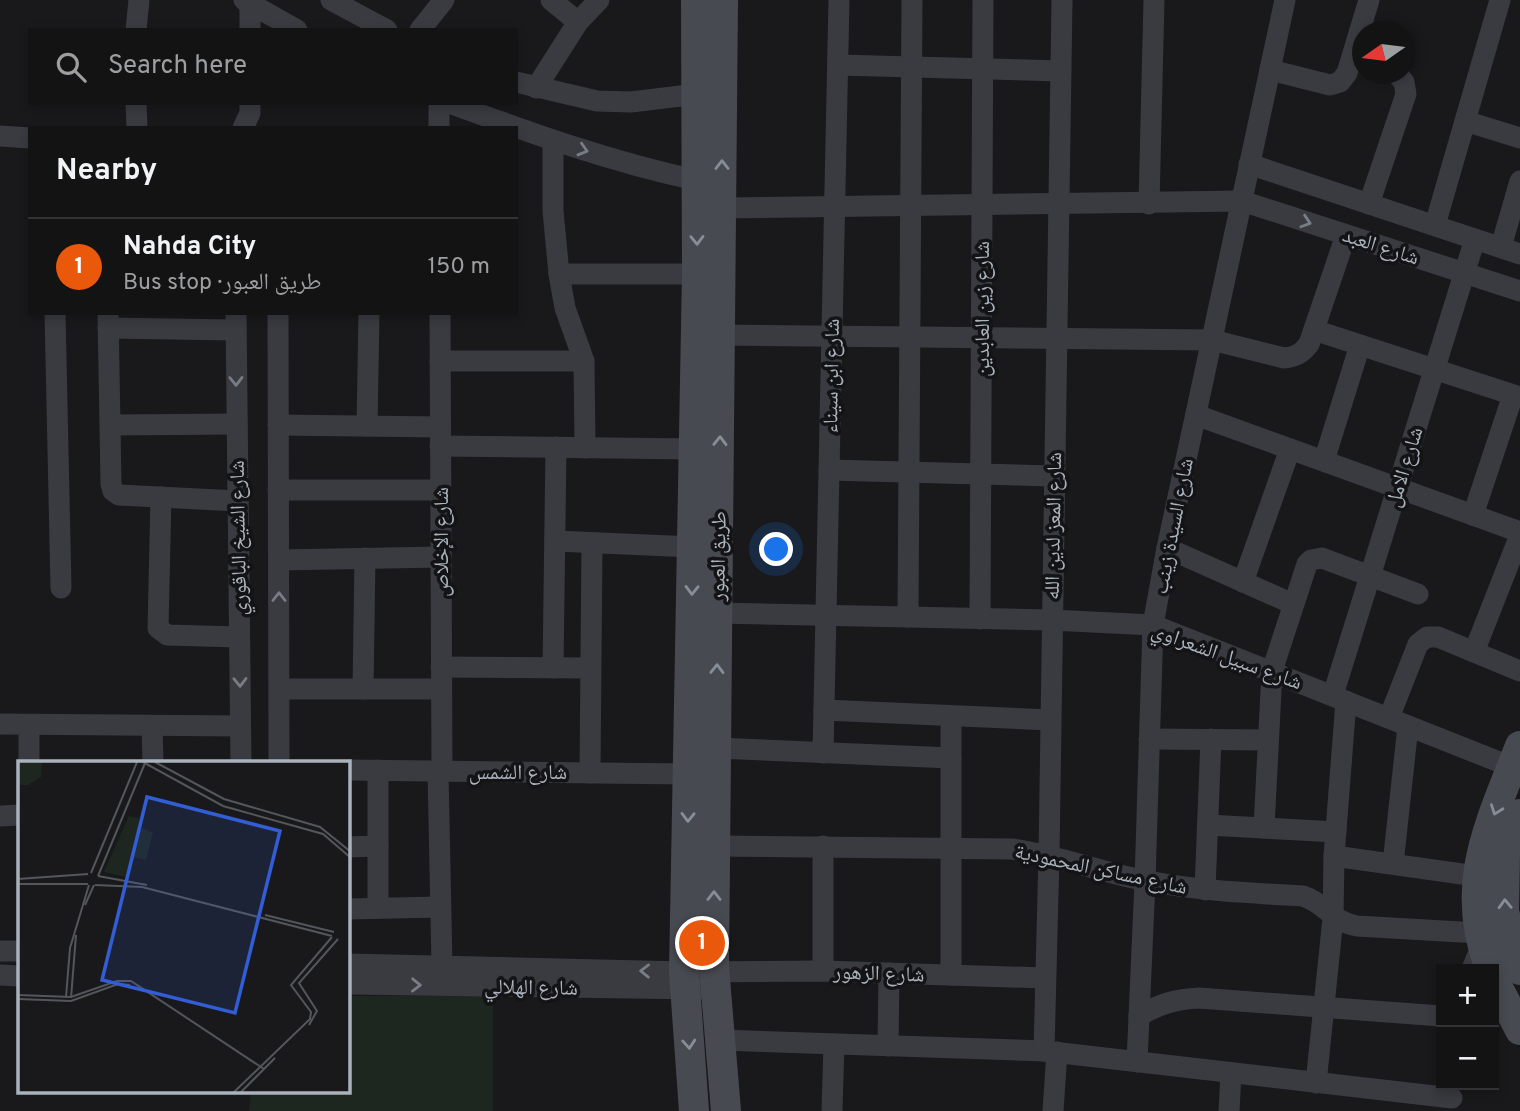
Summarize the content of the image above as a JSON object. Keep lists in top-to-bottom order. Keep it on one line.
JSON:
{"streets":{"street":["شارع العبد","شارع زين العابدين","شارع ابن سيناء","شارع الامل","شارع المعز لدين الله","شارع السيدة زينب","شارع الشيخ الباقوري","شارع الإخلاص","طريق العبور","شارع سبيل الشعراوي","شارع الشمس","شارع مساكن المحمودية","شارع الزهور","شارع الهلالي"]},"crossings":[["شارع العبد","شارع زين العابدين"],["شارع العبد","شارع ابن سيناء"],["شارع العبد","شارع الامل"],["شارع العبد","شارع المعز لدين الله"],["شارع العبد","شارع السيدة زينب"],["شارع العبد","طريق العبور"],["شارع زين العابدين","شارع سبيل الشعراوي"],["شارع ابن سيناء","شارع سبيل الشعراوي"],["شارع الامل","شارع سبيل الشعراوي"],["شارع الامل","شارع مساكن المحمودية"],["شارع المعز لدين الله","شارع سبيل الشعراوي"],["شارع المعز لدين الله","شارع مساكن المحمودية"],["شارع المعز لدين الله","شارع الزهور"],["شارع السيدة زينب","شارع سبيل الشعراوي"],["شارع السيدة زينب","شارع مساكن المحمودية"],["شارع الإخلاص","شارع الشمس"],["شارع الإخلاص","شارع الهلالي"],["طريق العبور","شارع سبيل الشعراوي"],["طريق العبور","شارع الشمس"],["طريق العبور","شارع مساكن المحمودية"],["طريق العبور","شارع الزهور"],["طريق العبور","شارع الهلالي"],["شارع الزهور","شارع الهلالي"]],"north":"left","page":{"search":"Search here","heading":"Nearby","list":[{"mark":"1","name":"Nahda City","note":"Bus stop · طريق العبور","value":"150 m"}],"pins":"1","map_buttons":["+","−"]}}
